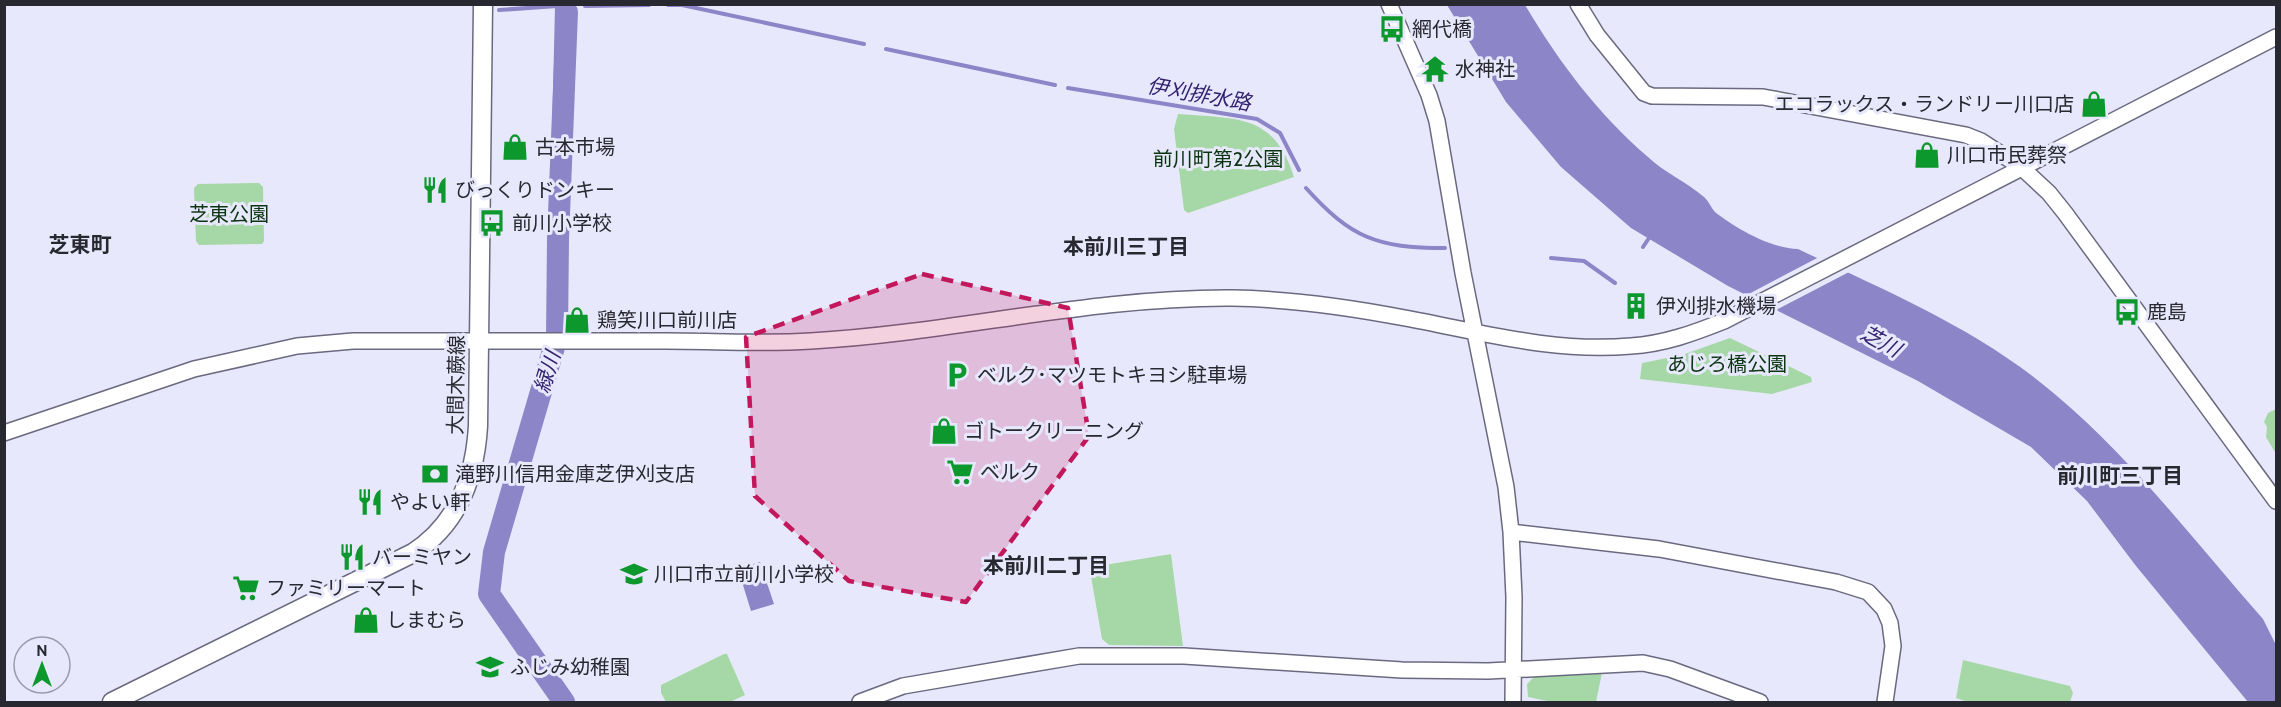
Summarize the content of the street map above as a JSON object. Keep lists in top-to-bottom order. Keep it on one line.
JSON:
{"streets":{"main road":["大間木蕨線"]},"districts":["芝東町","本前川三丁目","前川町三丁目","本前川二丁目"],"water":["伊刈排水路","芝川","緑川"],"parks":["前川町第2公園","芝東公園","あじろ橋公園"],"places":{"bus stop":["網代橋","前川小学校","鹿島"],"temple":["水神社"],"shop":["エコラックス・ランドリー川口店","古本市場","川口市民葬祭","鶏笑川口前川店","ゴトークリーニング","しまむら"],"restaurant":["びっくりドンキー","やよい軒","バーミヤン"],"building":["伊刈排水機場"],"parking":["ベルク･マツモトキヨシ駐車場"],"supermarket":["ベルク","ファミリーマート"],"bank":["滝野川信用金庫芝伊刈支店"],"school or university":["川口市立前川小学校","ふじみ幼稚園"]},"north":"top"}
